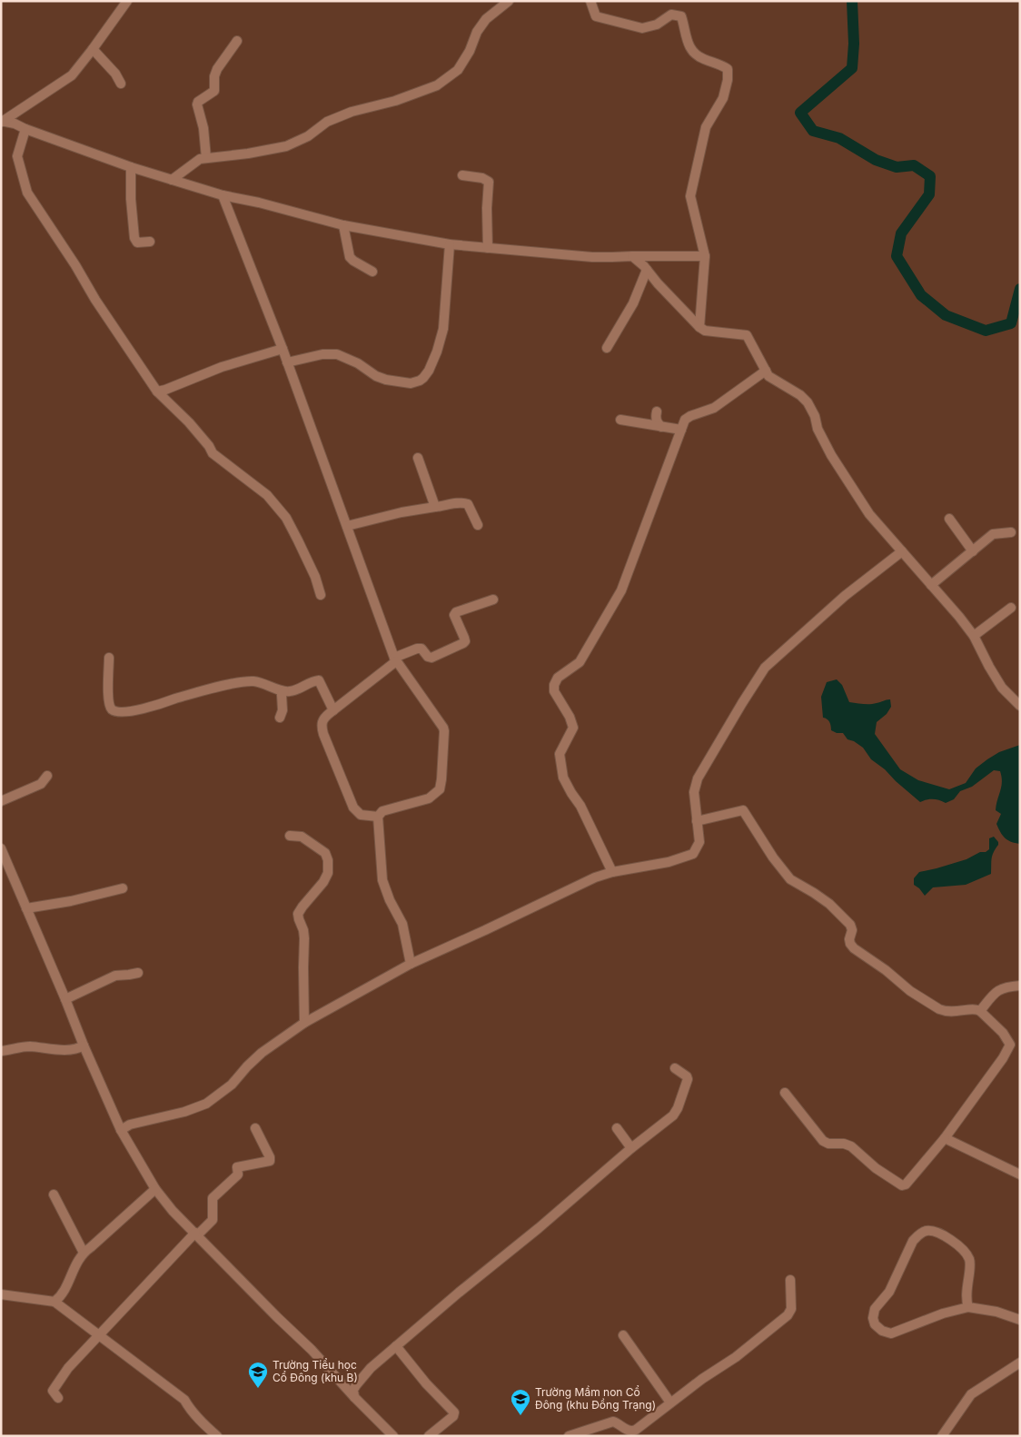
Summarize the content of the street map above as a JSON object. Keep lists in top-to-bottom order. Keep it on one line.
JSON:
{"places":{"school or university":["Trường Tiểu học Cổ Đông (khu B)","Trường Mầm non Cổ Đông (khu Đồng Trạng)"]}}
